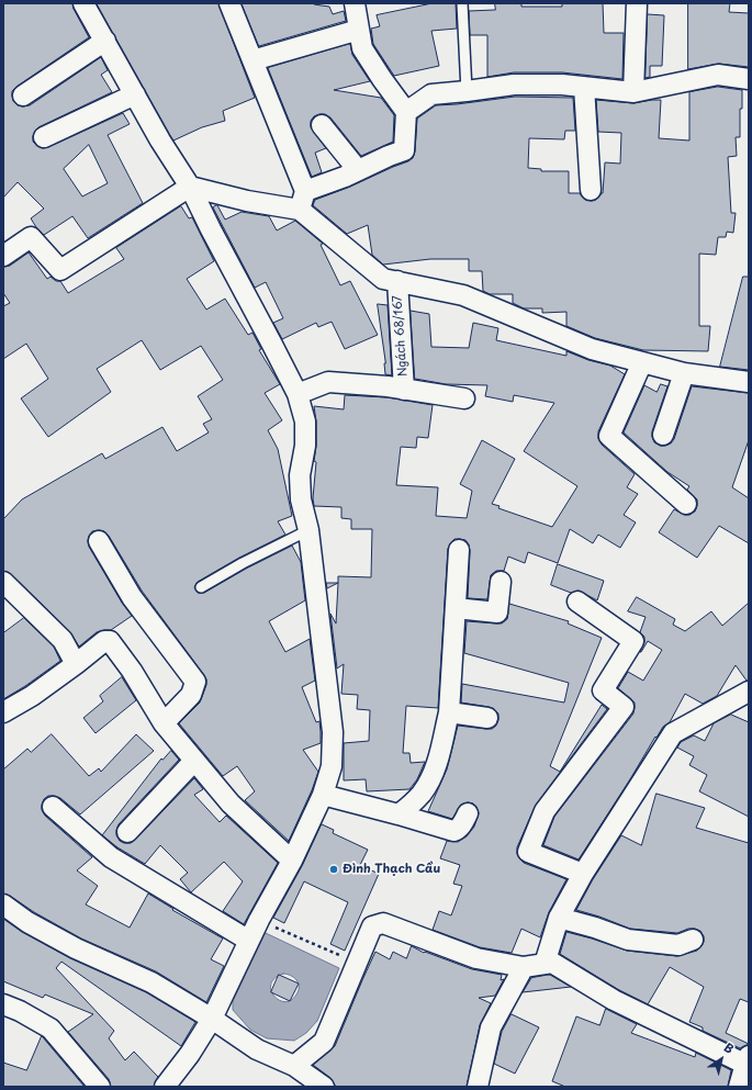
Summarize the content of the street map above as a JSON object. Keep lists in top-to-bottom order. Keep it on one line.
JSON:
{"streets":{"street":["Ngách 68/167"]},"places":["Đình Thạch Cầu"],"north":"top right"}
